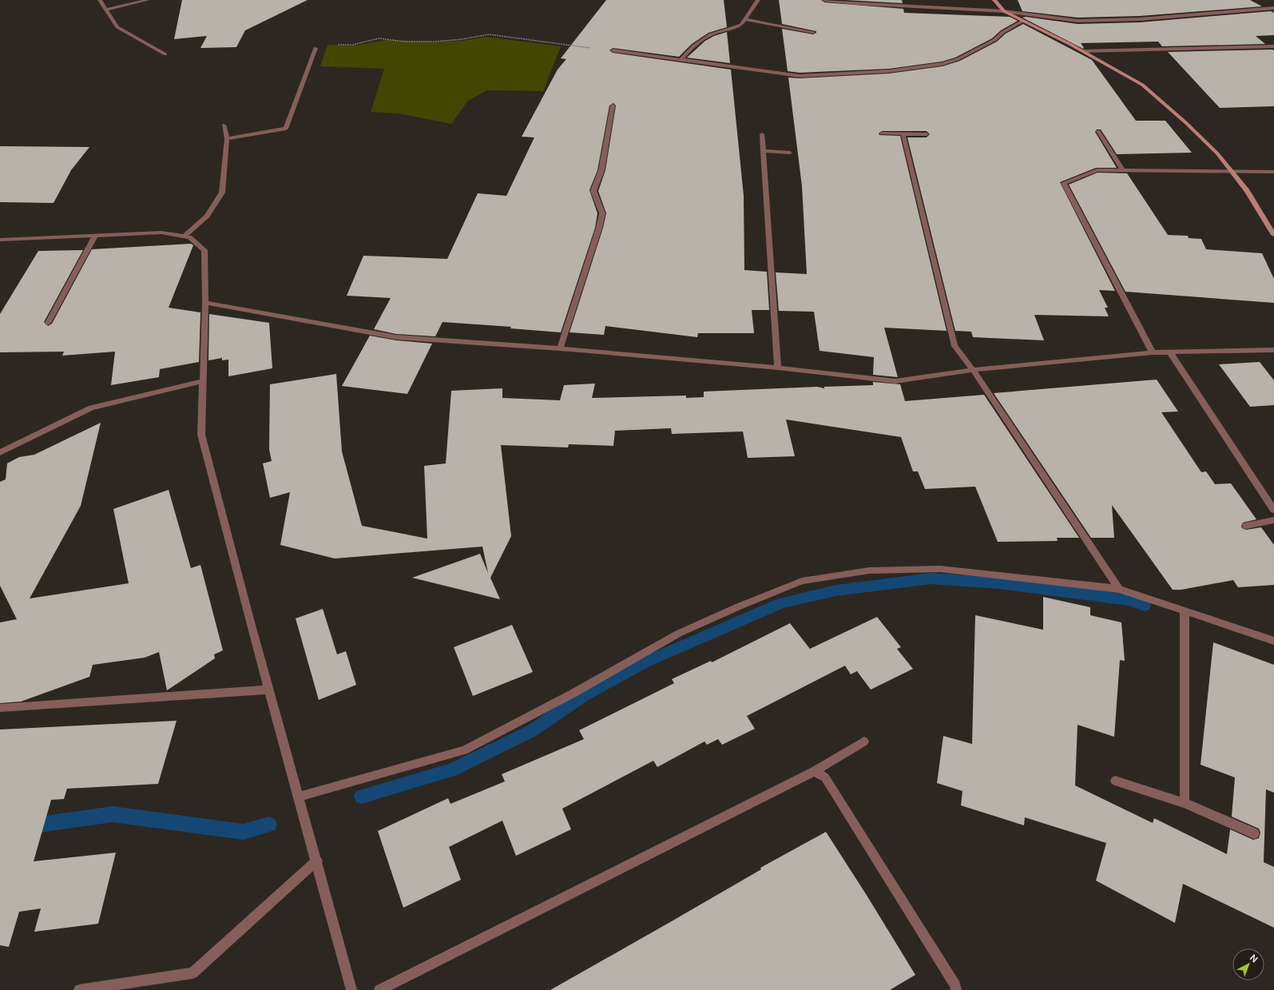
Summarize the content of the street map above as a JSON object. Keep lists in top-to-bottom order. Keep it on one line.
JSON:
{"north":"top right"}
